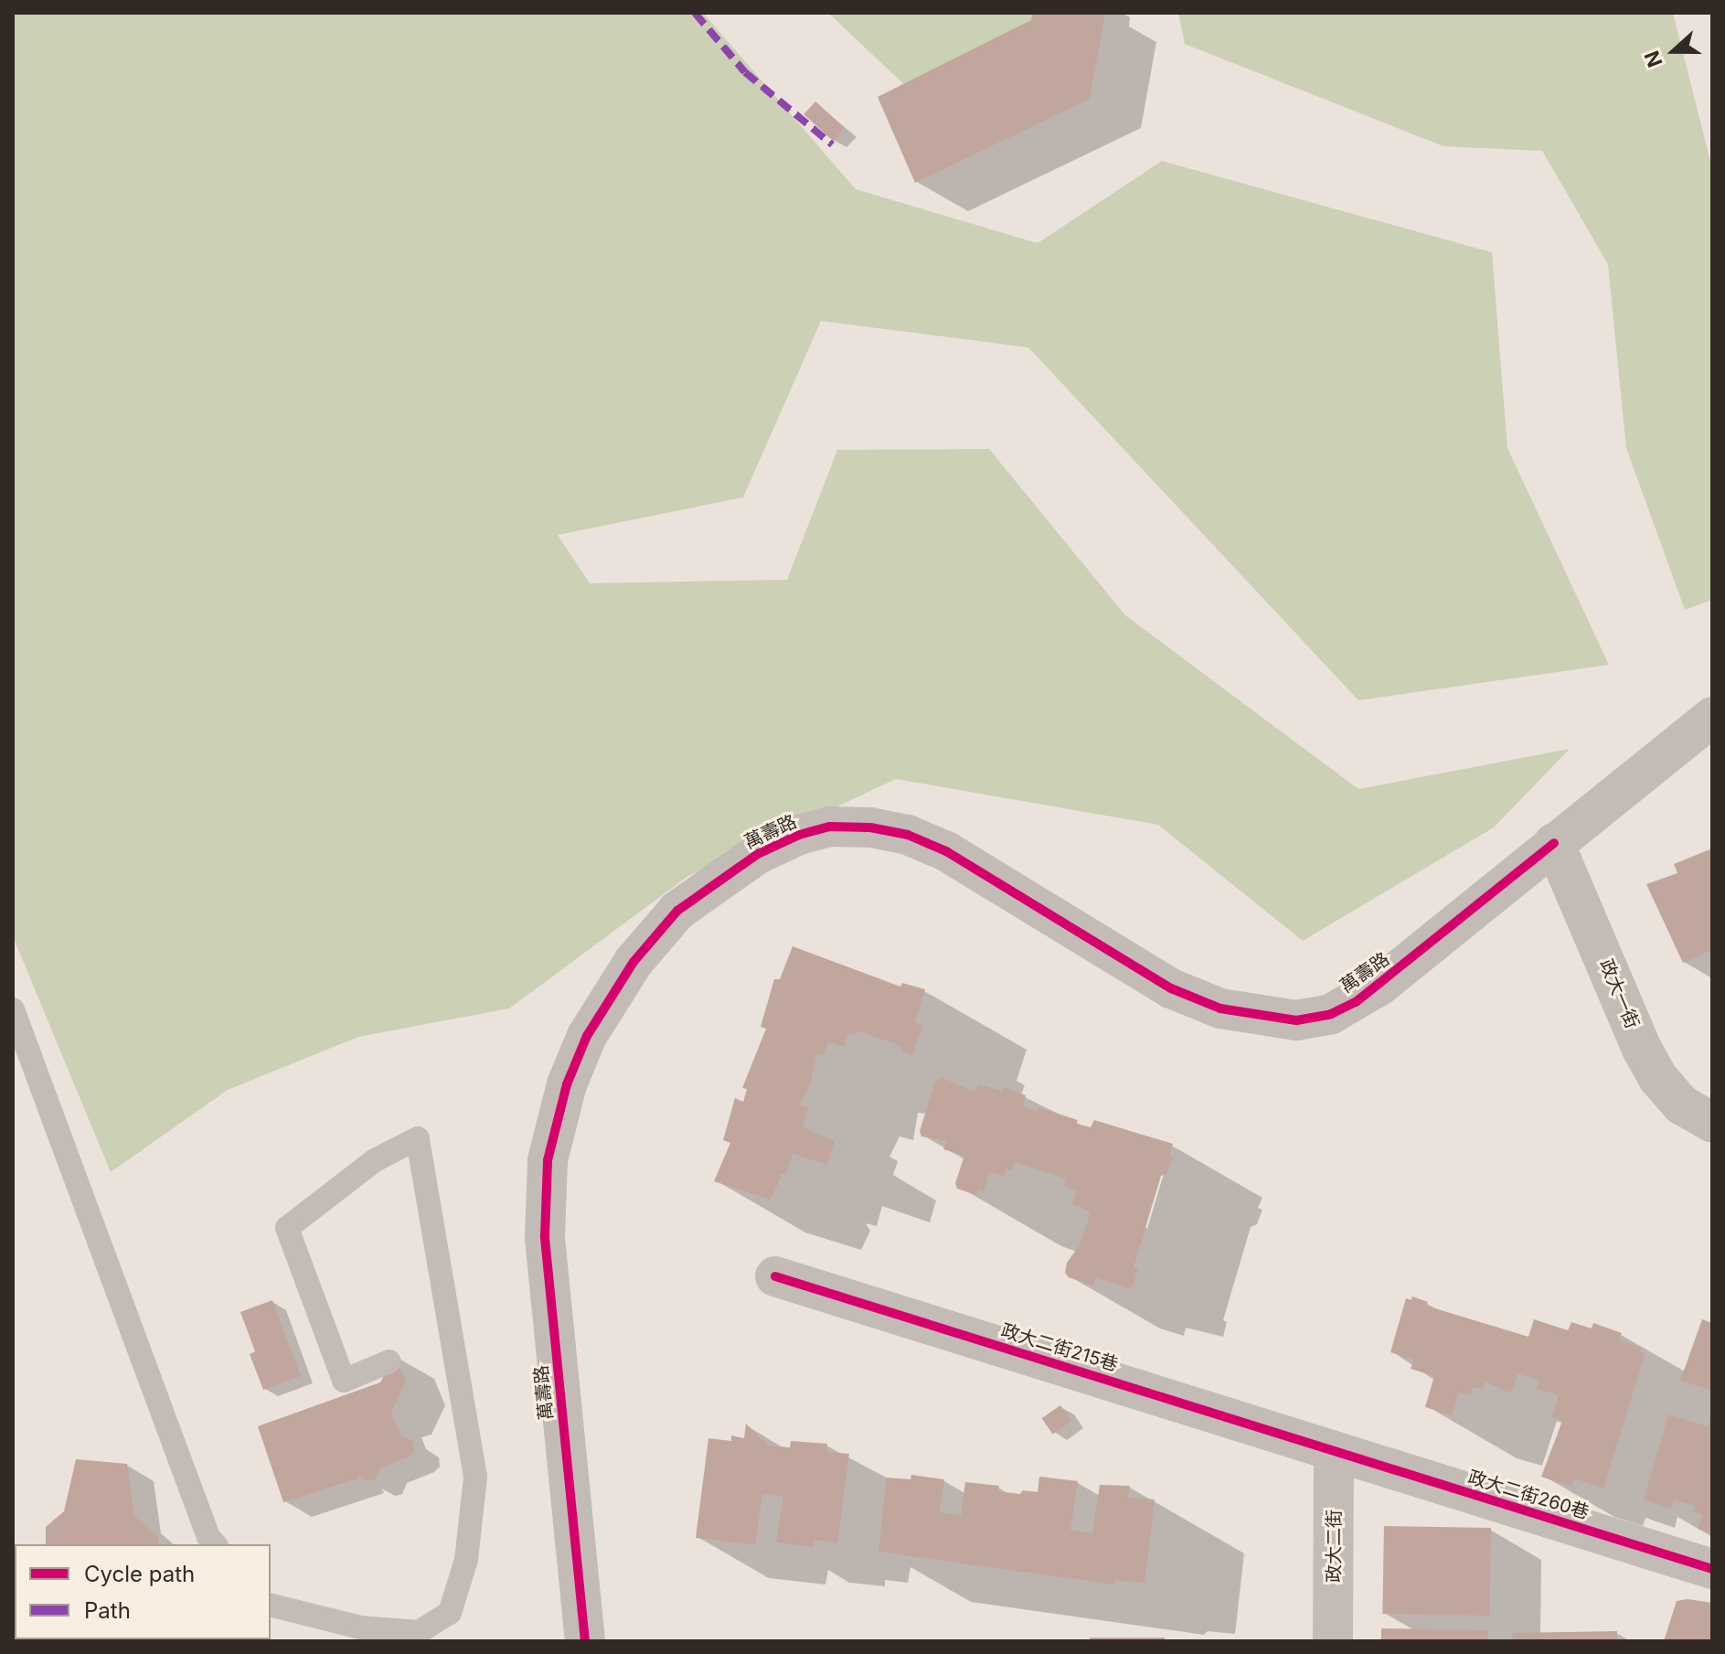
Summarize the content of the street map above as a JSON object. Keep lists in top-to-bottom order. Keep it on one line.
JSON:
{"streets":{"street":["萬壽路","政大一街","政大二街215巷","政大二街260巷","政大二街"]},"crossings":[["萬壽路","政大一街"],["政大二街215巷","政大二街260巷"],["政大二街215巷","政大二街"],["政大二街260巷","政大二街"]],"legend":["Cycle path","Path"],"north":"left"}
